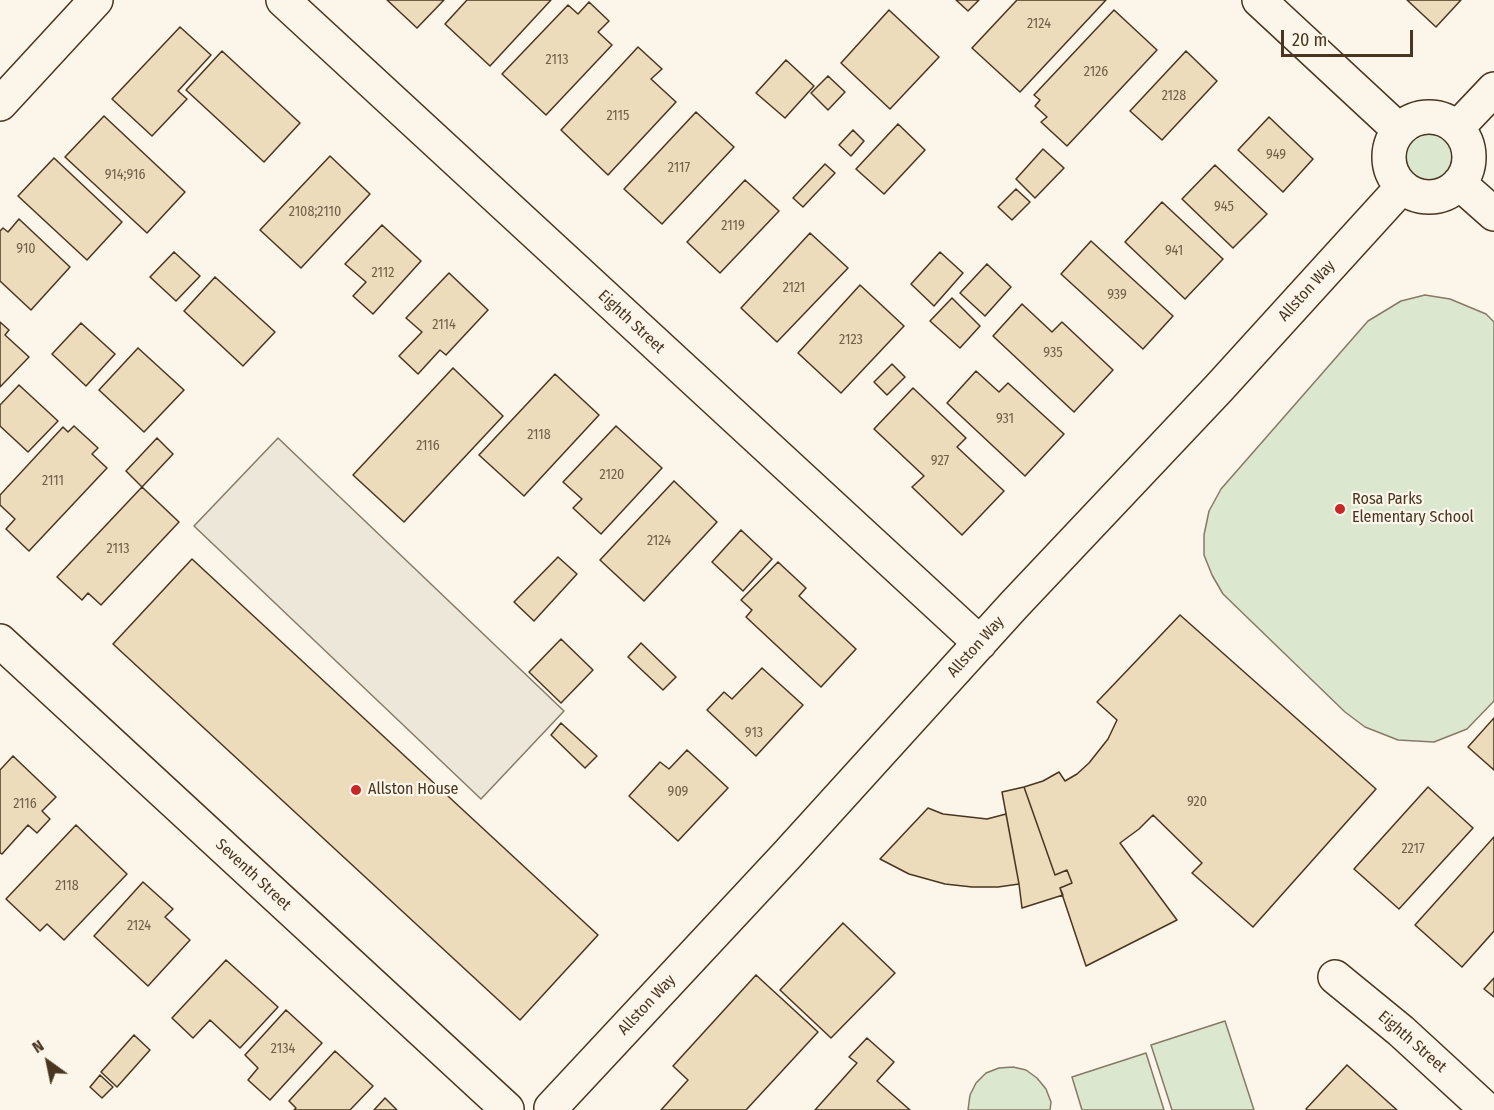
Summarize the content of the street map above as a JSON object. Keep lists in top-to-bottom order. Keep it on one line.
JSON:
{"streets":{"street":["Allston Way","Eighth Street","Seventh Street"]},"crossings":[["Allston Way","Eighth Street"]],"places":["Rosa Parks Elementary School","Allston House"],"house_numbers":["2124","2113","2126","2128","2115","949","2117","914;916","945","2108;2110","2119","910","941","2112","2121","939","2114","2123","935","931","2118","2116","927","2120","2111","2124","2113","913","909","920","2116","2217","2118","2124","2134"],"scale_bar":"20 m","north":"top left"}
